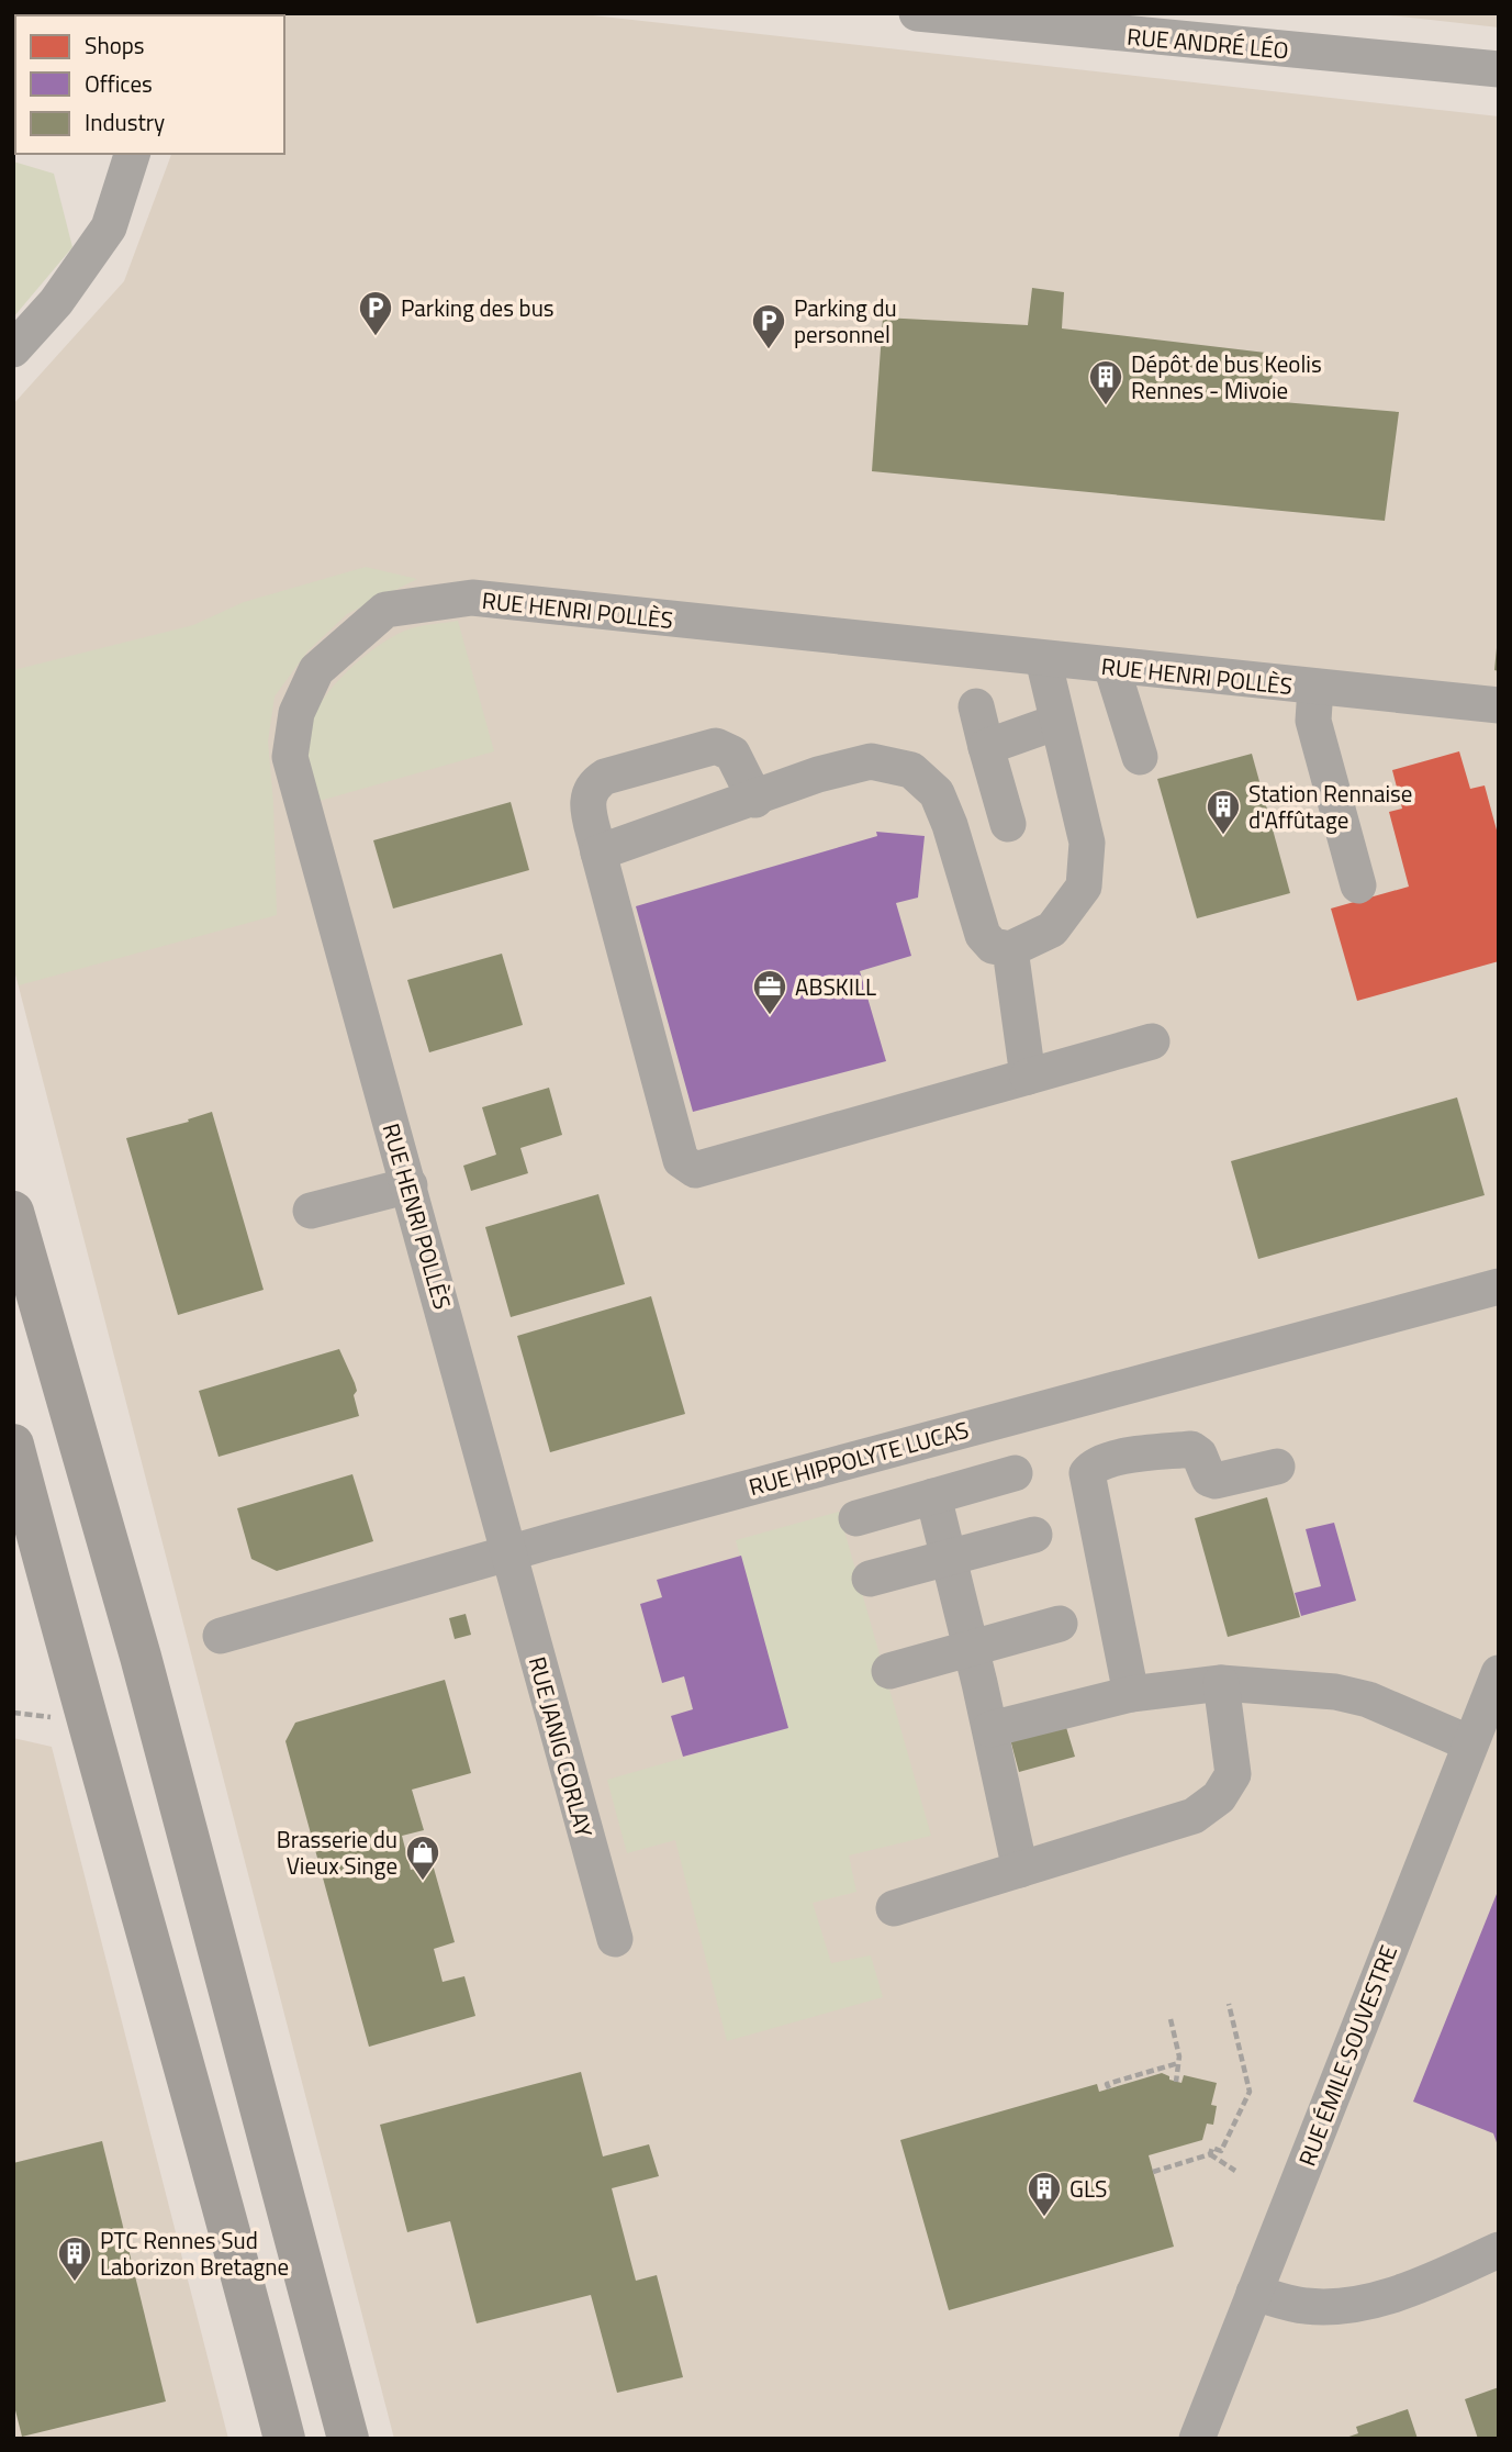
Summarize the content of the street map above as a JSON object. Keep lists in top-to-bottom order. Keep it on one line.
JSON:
{"streets":{"street":["RUE ANDRÉ LÉO","RUE HENRI POLLÈS","RUE HIPPOLYTE LUCAS","RUE JANIG CORLAY","RUE ÉMILE SOUVESTRE"]},"crossings":[["RUE HENRI POLLÈS","RUE HIPPOLYTE LUCAS"],["RUE HENRI POLLÈS","RUE JANIG CORLAY"],["RUE HIPPOLYTE LUCAS","RUE JANIG CORLAY"]],"places":{"parking":["Parking des bus","Parking du personnel"],"building":["Dépôt de bus Keolis Rennes - Mivoie","Station Rennaise d'Affûtage","GLS","PTC Rennes Sud Laborizon Bretagne"],"office":["ABSKILL"],"shop":["Brasserie du Vieux Singe"]},"legend":["Shops","Offices","Industry"]}
